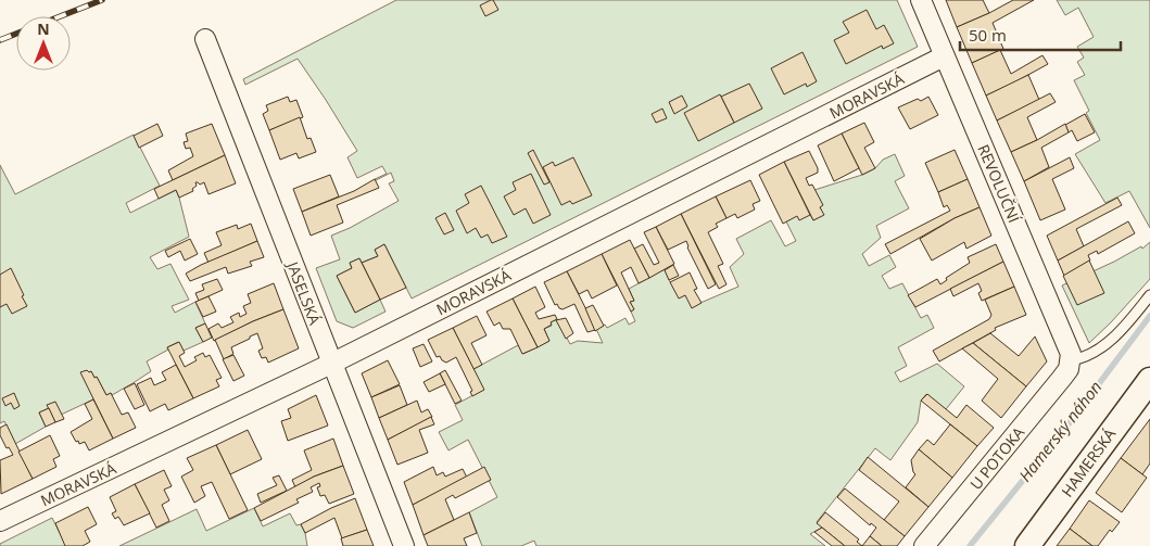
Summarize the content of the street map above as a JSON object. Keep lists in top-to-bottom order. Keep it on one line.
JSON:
{"streets":{"street":["MORAVSKÁ","REVOLUČNÍ","JASELSKÁ","U POTOKA","HAMERSKÁ"]},"crossings":[["MORAVSKÁ","REVOLUČNÍ"],["MORAVSKÁ","JASELSKÁ"],["REVOLUČNÍ","U POTOKA"]],"water":["Hamerský náhon"],"scale_bar":"50 m","north":"top"}
